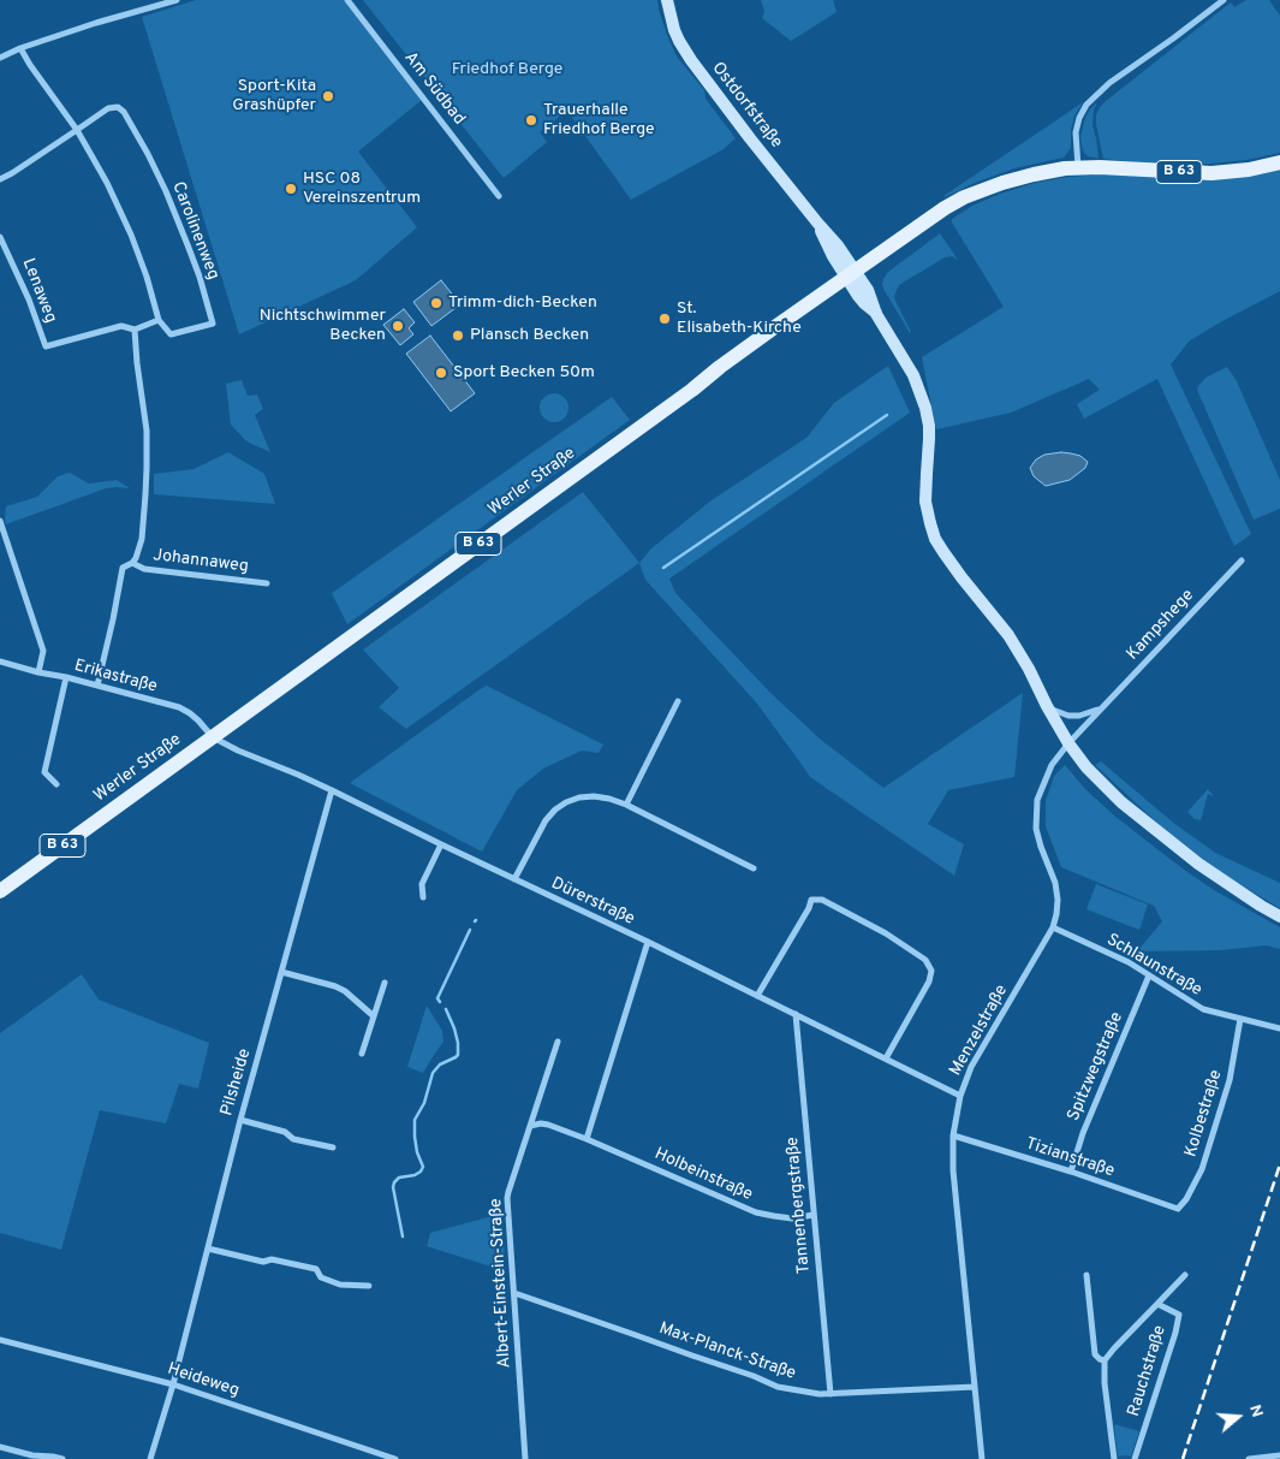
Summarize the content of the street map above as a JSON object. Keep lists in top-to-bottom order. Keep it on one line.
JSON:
{"streets":{"main road":["Ostdorfstraße","B 63","Werler Straße"],"street":["Am Südbad","Carolinenweg","Lenaweg","Johannaweg","Kampshege","Erikastraße","Dürerstraße","Schlaunstraße","Menzelstraße","Spitzwegstraße","Pilsheide","Kolbestraße","Tizianstraße","Holbeinstraße","Tannenbergstraße","Albert-Einstein-Straße","Max-Planck-Straße","Rauchstraße","Heideweg"]},"crossings":[["Ostdorfstraße","Werler Straße"],["Ostdorfstraße","Kampshege"],["Ostdorfstraße","Menzelstraße"],["Carolinenweg","Lenaweg"],["Werler Straße","Erikastraße"],["Werler Straße","Dürerstraße"],["Kampshege","Menzelstraße"],["Erikastraße","Dürerstraße"],["Dürerstraße","Menzelstraße"],["Dürerstraße","Pilsheide"],["Dürerstraße","Tannenbergstraße"],["Schlaunstraße","Menzelstraße"],["Schlaunstraße","Spitzwegstraße"],["Schlaunstraße","Kolbestraße"],["Menzelstraße","Tizianstraße"],["Menzelstraße","Max-Planck-Straße"],["Spitzwegstraße","Tizianstraße"],["Pilsheide","Heideweg"],["Kolbestraße","Tizianstraße"],["Holbeinstraße","Tannenbergstraße"],["Holbeinstraße","Albert-Einstein-Straße"],["Tannenbergstraße","Max-Planck-Straße"],["Albert-Einstein-Straße","Max-Planck-Straße"]],"parks":["Friedhof Berge"],"places":["Sport-Kita Grashüpfer","Trauerhalle Friedhof Berge","HSC 08 Vereinszentrum","Trimm-dich-Becken","St. Elisabeth-Kirche","Nichtschwimmer Becken","Plansch Becken","Sport Becken 50m"],"north":"right"}
